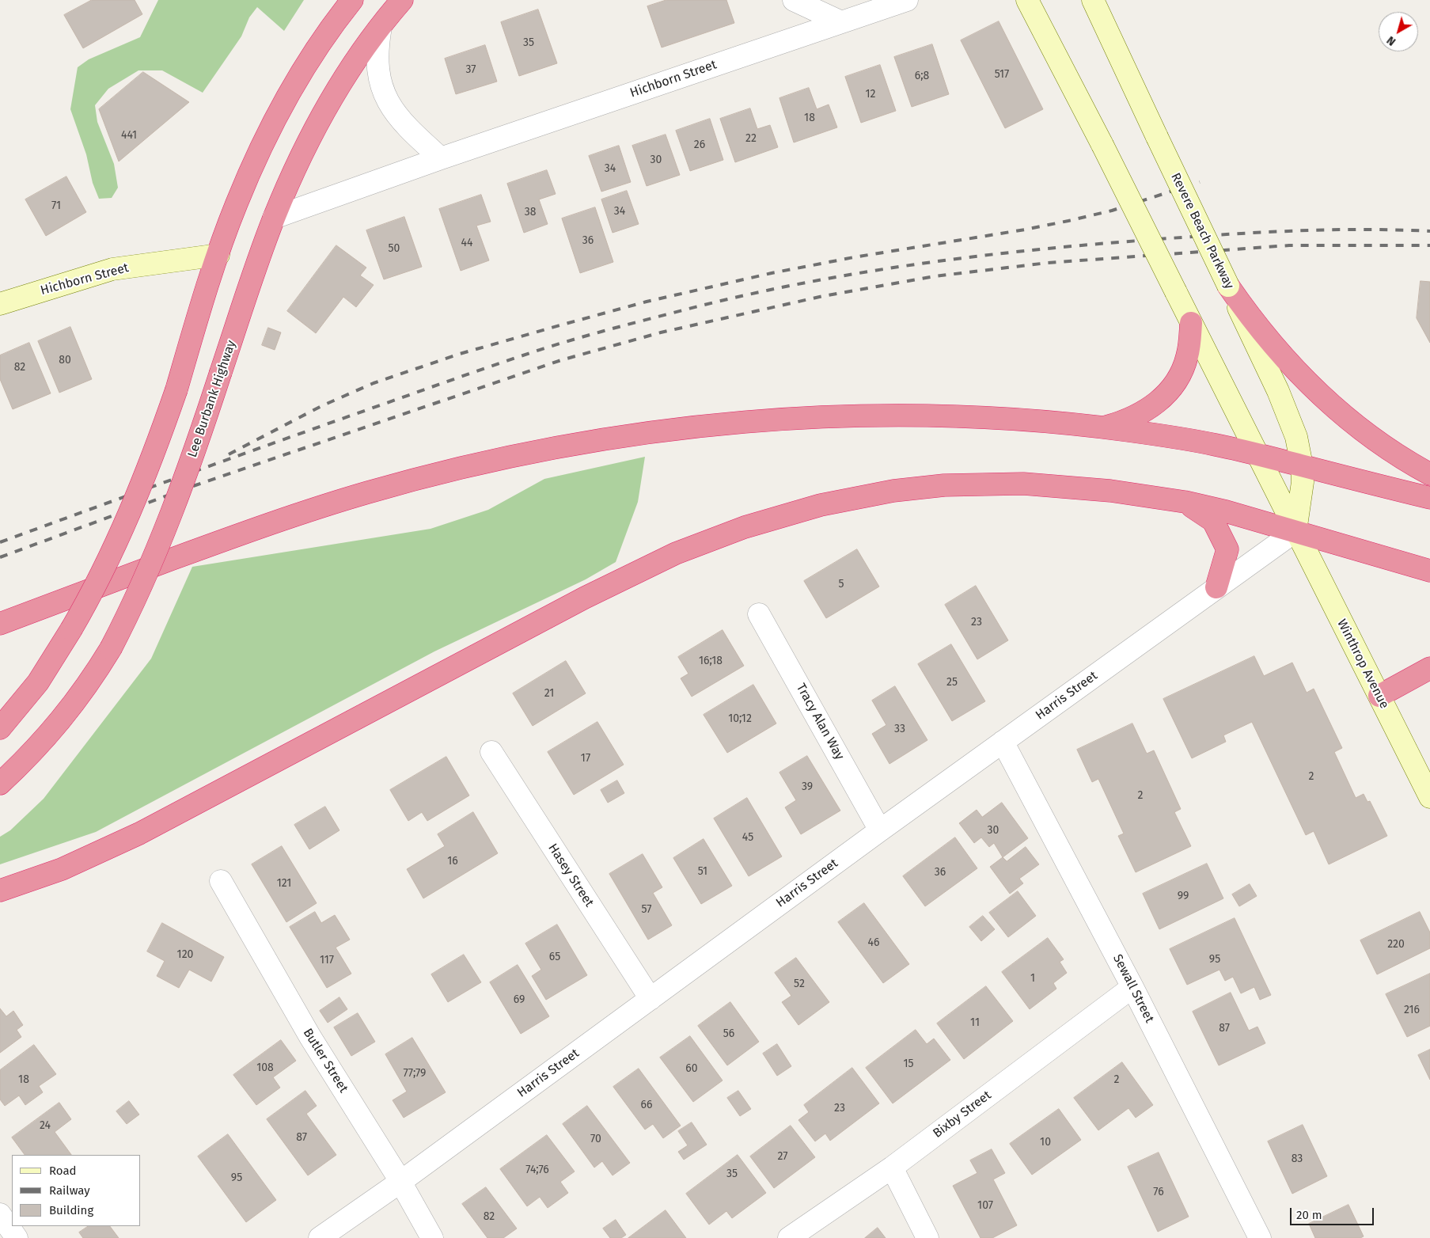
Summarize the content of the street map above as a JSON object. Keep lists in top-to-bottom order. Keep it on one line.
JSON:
{"streets":{"highway":["Lee Burbank Highway"],"main road":["Hichborn Street","Revere Beach Parkway","Winthrop Avenue"],"street":["Harris Street","Tracy Alan Way","Hasey Street","Sewall Street","Butler Street","Bixby Street"]},"crossings":[["Hichborn Street","Lee Burbank Highway"],["Revere Beach Parkway","Winthrop Avenue"],["Revere Beach Parkway","Harris Street"],["Winthrop Avenue","Harris Street"],["Harris Street","Tracy Alan Way"],["Harris Street","Hasey Street"],["Harris Street","Sewall Street"],["Harris Street","Butler Street"],["Sewall Street","Bixby Street"]],"house_numbers":["35","37","517","6;8","12","18","441","22","26","30","34","71","34","38","36","44","50","80","82","5","23","16;18","25","21","10;12","33","17","2","39","2","30","45","16","51","36","121","99","57","46","220","120","65","95","117","1","52","69","216","11","87","56","15","108","60","77;79","18","2","66","23","24","87","70","10","27","83","74;76","35","95","76","107","82"],"legend":["Road","Railway","Building"],"scale_bar":"20 m","north":"bottom left"}
